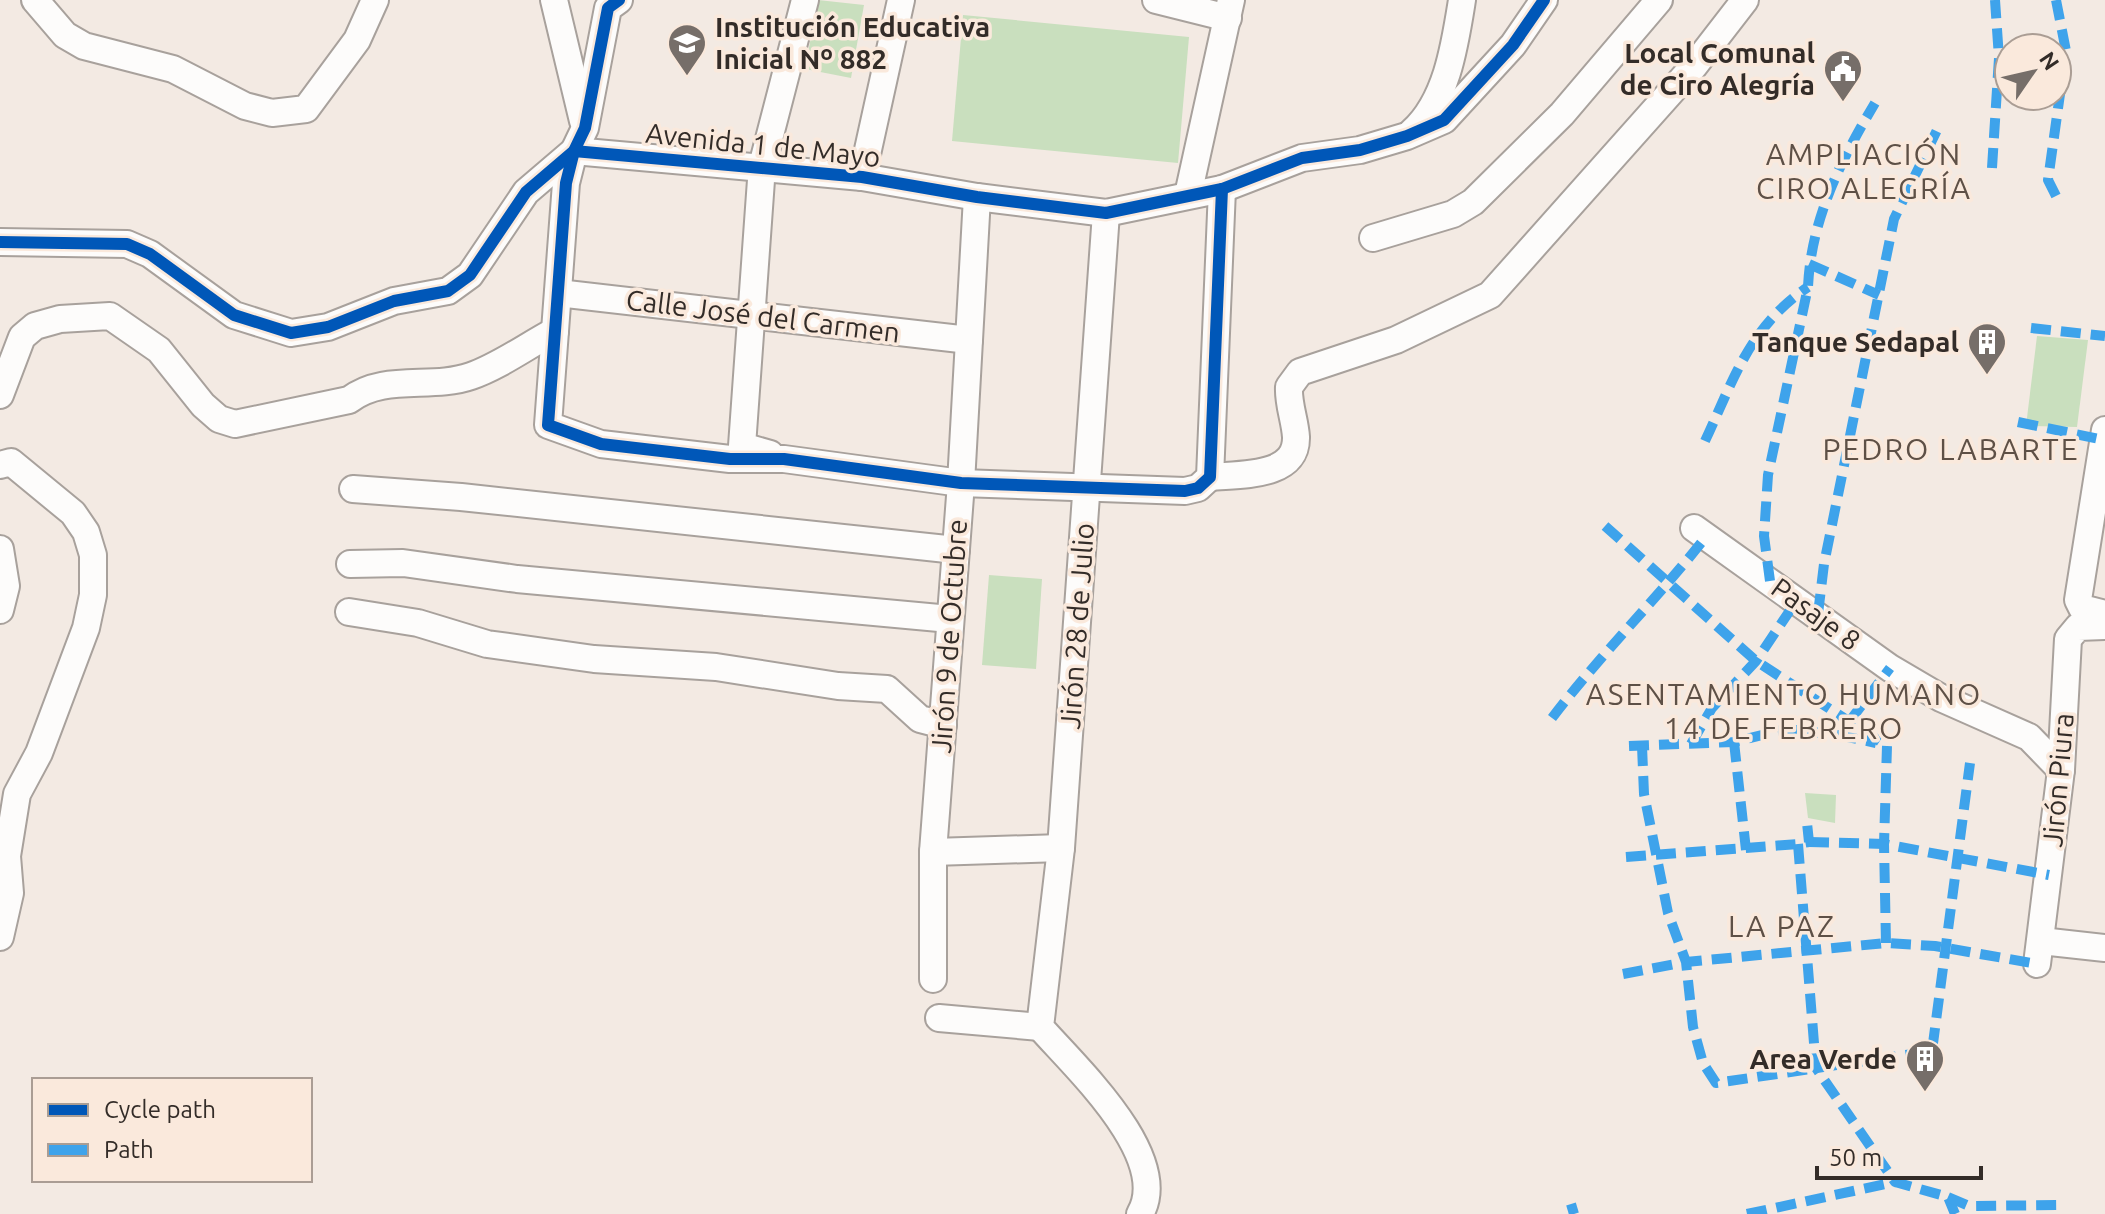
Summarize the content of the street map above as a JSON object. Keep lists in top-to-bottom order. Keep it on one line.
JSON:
{"streets":{"street":["Avenida 1 de Mayo","Calle José del Carmen","Pasaje 8","Jirón 28 de Julio","Jirón 9 de Octubre","Jirón Piura"]},"crossings":[["Avenida 1 de Mayo","Jirón 28 de Julio"],["Avenida 1 de Mayo","Jirón 9 de Octubre"],["Calle José del Carmen","Jirón 9 de Octubre"],["Pasaje 8","Jirón Piura"]],"districts":["AMPLIACIÓN CIRO ALEGRÍA","PEDRO LABARTE","ASENTAMIENTO HUMANO 14 DE FEBRERO","LA PAZ"],"places":{"school or university":["Institución Educativa Inicial Nº 882"],"public building":["Local Comunal de Ciro Alegría"],"building":["Tanque Sedapal","Area Verde"]},"legend":["Cycle path","Path"],"scale_bar":"50 m","north":"top right"}
